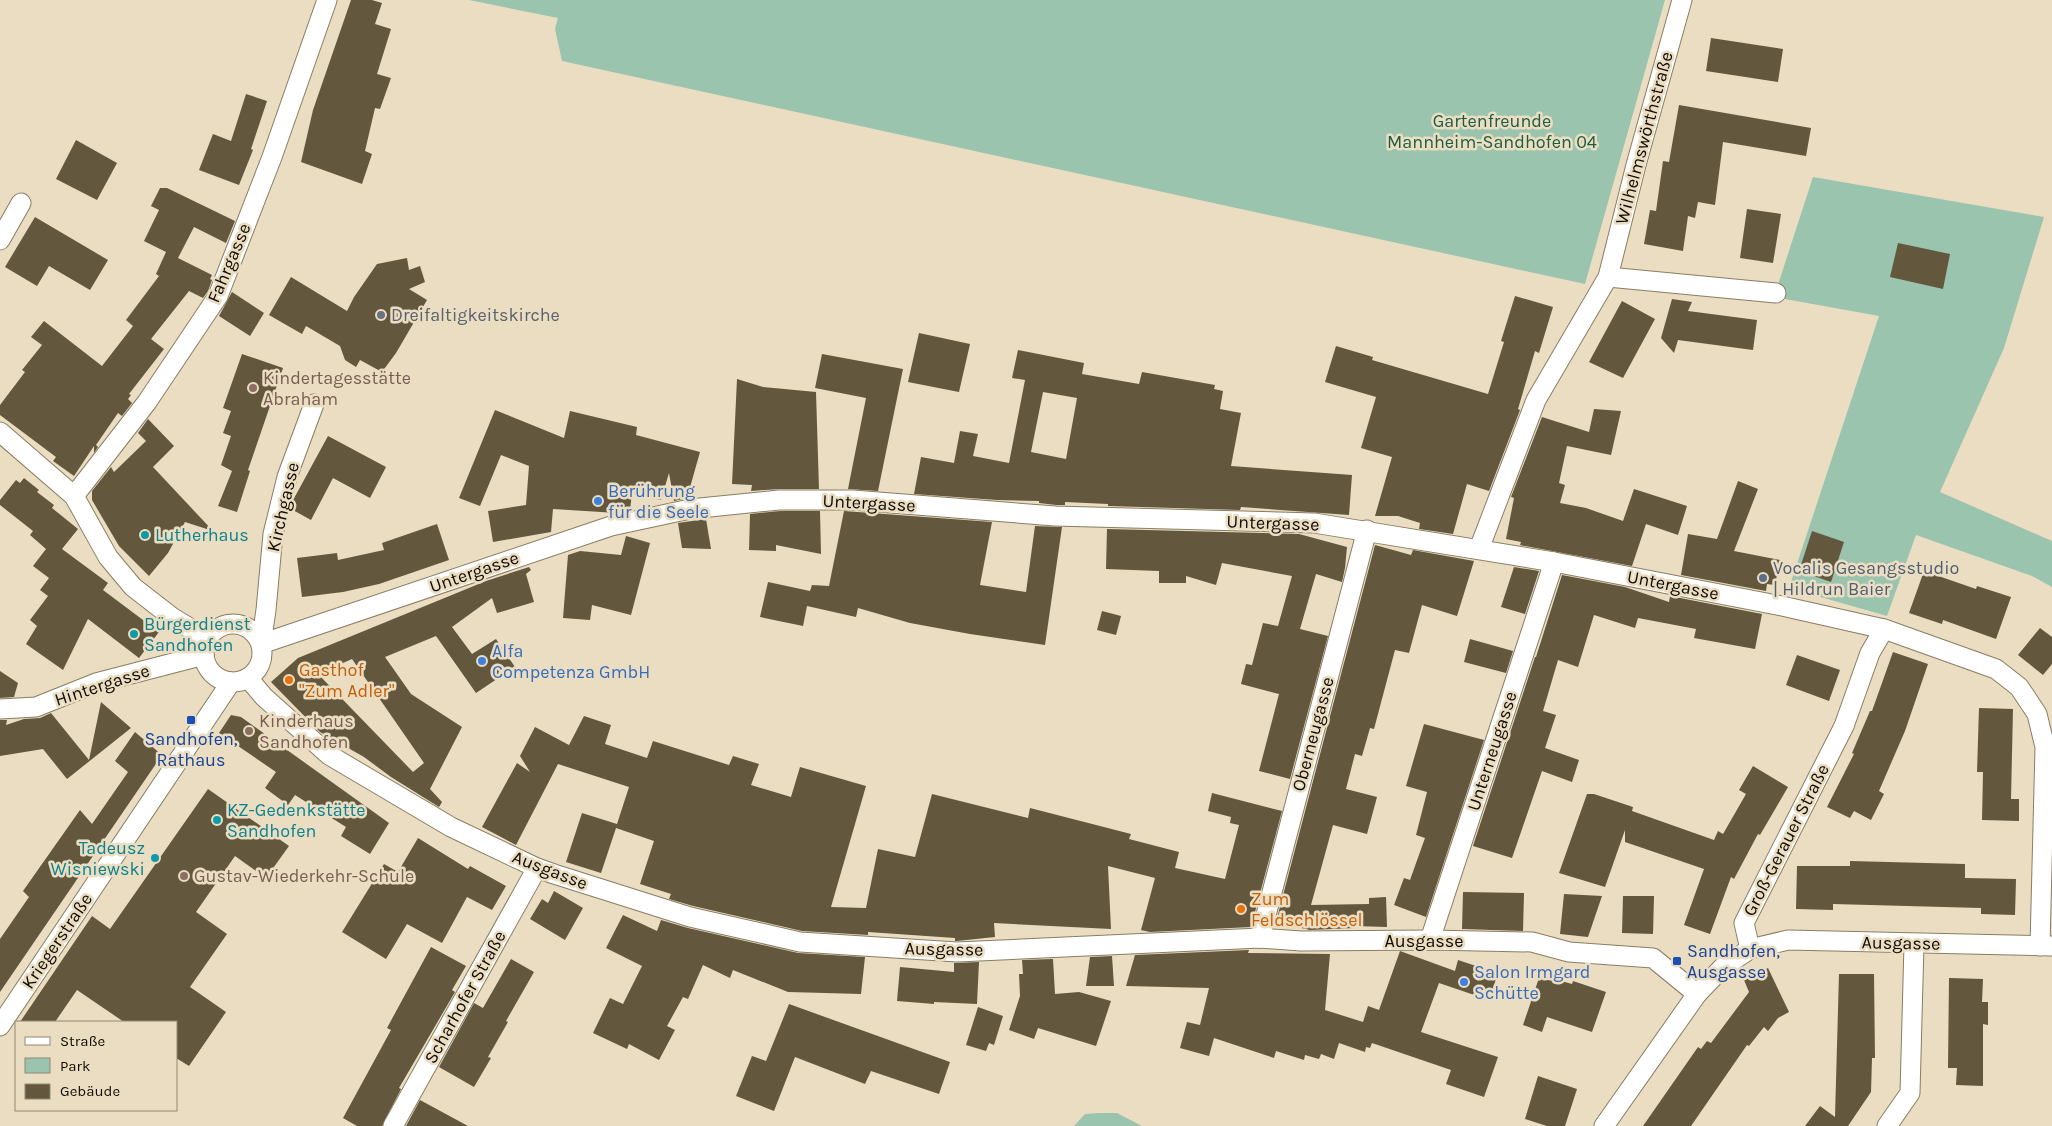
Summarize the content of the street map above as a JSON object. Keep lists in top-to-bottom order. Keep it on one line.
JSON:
{"streets":{"street":["Wilhelmswörthstraße","Fahrgasse","Untergasse","Kirchgasse","Hintergasse","Oberneugasse","Unterneugasse","Groß-Gerauer Straße","Ausgasse","Kriegerstraße","Scharhofer Straße"]},"crossings":[["Wilhelmswörthstraße","Untergasse"],["Untergasse","Kirchgasse"],["Untergasse","Hintergasse"],["Untergasse","Oberneugasse"],["Untergasse","Unterneugasse"],["Untergasse","Groß-Gerauer Straße"],["Untergasse","Ausgasse"],["Untergasse","Kriegerstraße"],["Kirchgasse","Hintergasse"],["Kirchgasse","Ausgasse"],["Kirchgasse","Kriegerstraße"],["Hintergasse","Ausgasse"],["Hintergasse","Kriegerstraße"],["Oberneugasse","Ausgasse"],["Unterneugasse","Ausgasse"],["Groß-Gerauer Straße","Ausgasse"],["Ausgasse","Kriegerstraße"],["Ausgasse","Scharhofer Straße"]],"parks":["Gartenfreunde Mannheim-Sandhofen 04"],"places":{"other":["Dreifaltigkeitskirche","Kindertagesstätte Abraham","Berührung für die Seele","Lutherhaus","Vocalis Gesangsstudio | Hildrun Baier","Bürgerdienst Sandhofen","Alfa Competenza GmbH","Gasthof \"Zum Adler\"","Kinderhaus Sandhofen","KZ-Gedenkstätte Sandhofen","Tadeusz Wisniewski","Gustav-Wiederkehr-Schule","Zum Feldschlössel","Salon Irmgard Schütte"],"transit":["Sandhofen, Rathaus","Sandhofen, Ausgasse"]},"legend":["Straße","Park","Gebäude"]}
